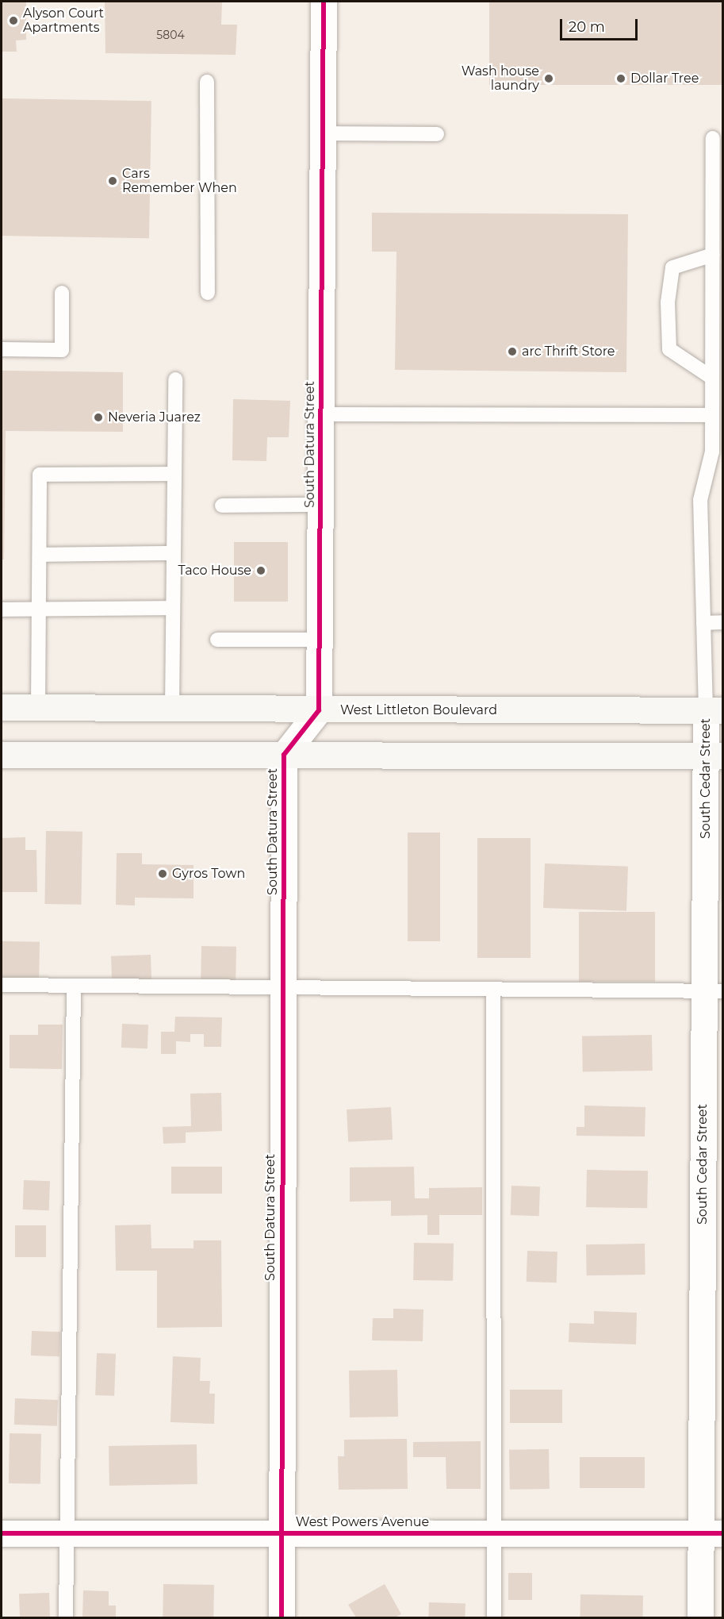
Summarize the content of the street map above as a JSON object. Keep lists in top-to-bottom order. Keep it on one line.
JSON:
{"streets":{"main road":["West Littleton Boulevard"],"street":["South Datura Street","South Cedar Street","West Powers Avenue"]},"crossings":[["South Datura Street","West Littleton Boulevard"],["South Datura Street","West Powers Avenue"],["West Littleton Boulevard","South Cedar Street"],["South Cedar Street","West Powers Avenue"]],"places":["Alyson Court Apartments","Wash house laundry","Dollar Tree","Cars Remember When","arc Thrift Store","Neveria Juarez","Taco House","Gyros Town"],"house_numbers":["5804"],"scale_bar":"20 m"}
